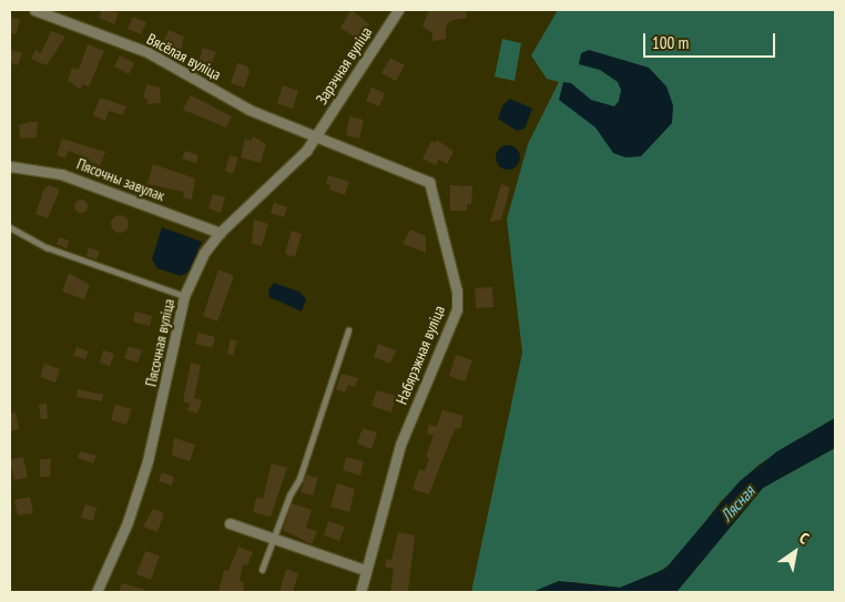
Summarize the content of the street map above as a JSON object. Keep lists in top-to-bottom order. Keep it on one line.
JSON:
{"streets":{"street":["Вясёлая вуліца","Зарэчная вуліца","Пясочны завулак","Пясочная вуліца","Набярэжная вуліца"]},"crossings":[["Вясёлая вуліца","Зарэчная вуліца"],["Вясёлая вуліца","Пясочная вуліца"],["Вясёлая вуліца","Набярэжная вуліца"],["Зарэчная вуліца","Пясочная вуліца"],["Зарэчная вуліца","Набярэжная вуліца"],["Пясочны завулак","Пясочная вуліца"],["Пясочная вуліца","Набярэжная вуліца"]],"water":["Лясная"],"scale_bar":"100 m","north":"top right"}
